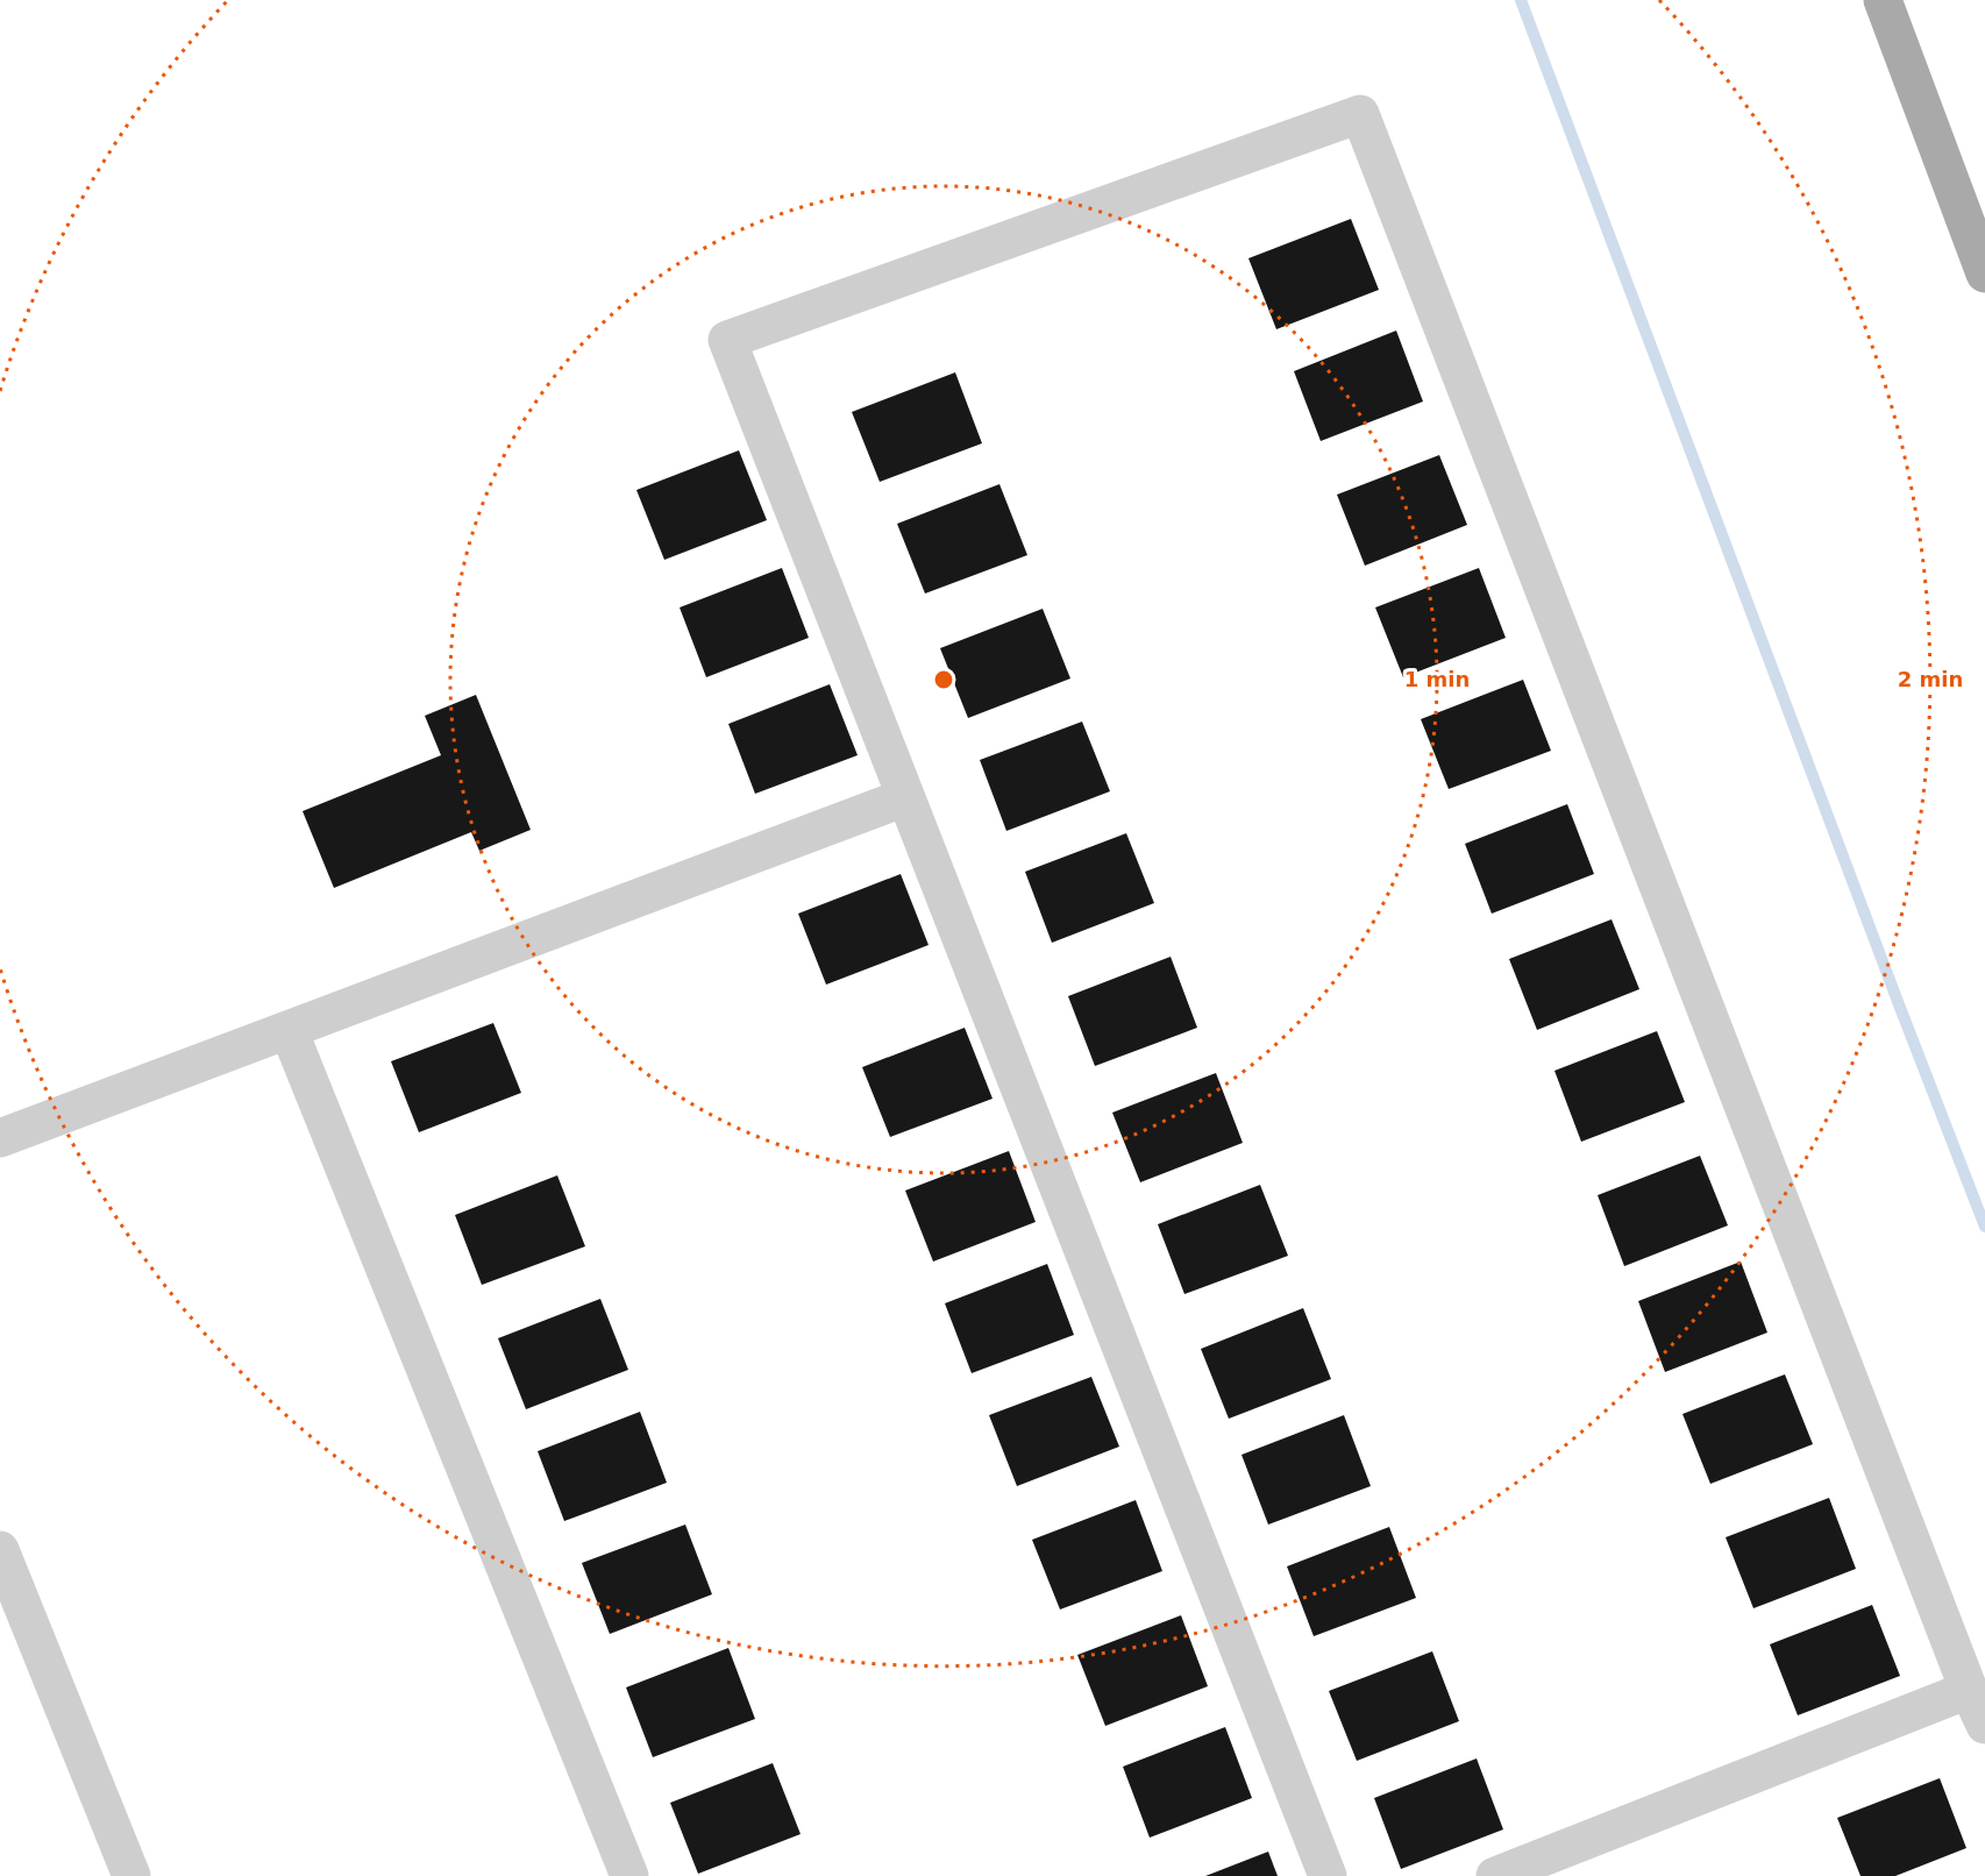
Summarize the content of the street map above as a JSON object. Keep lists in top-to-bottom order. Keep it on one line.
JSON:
{"rings":["1 min","2 min"]}
